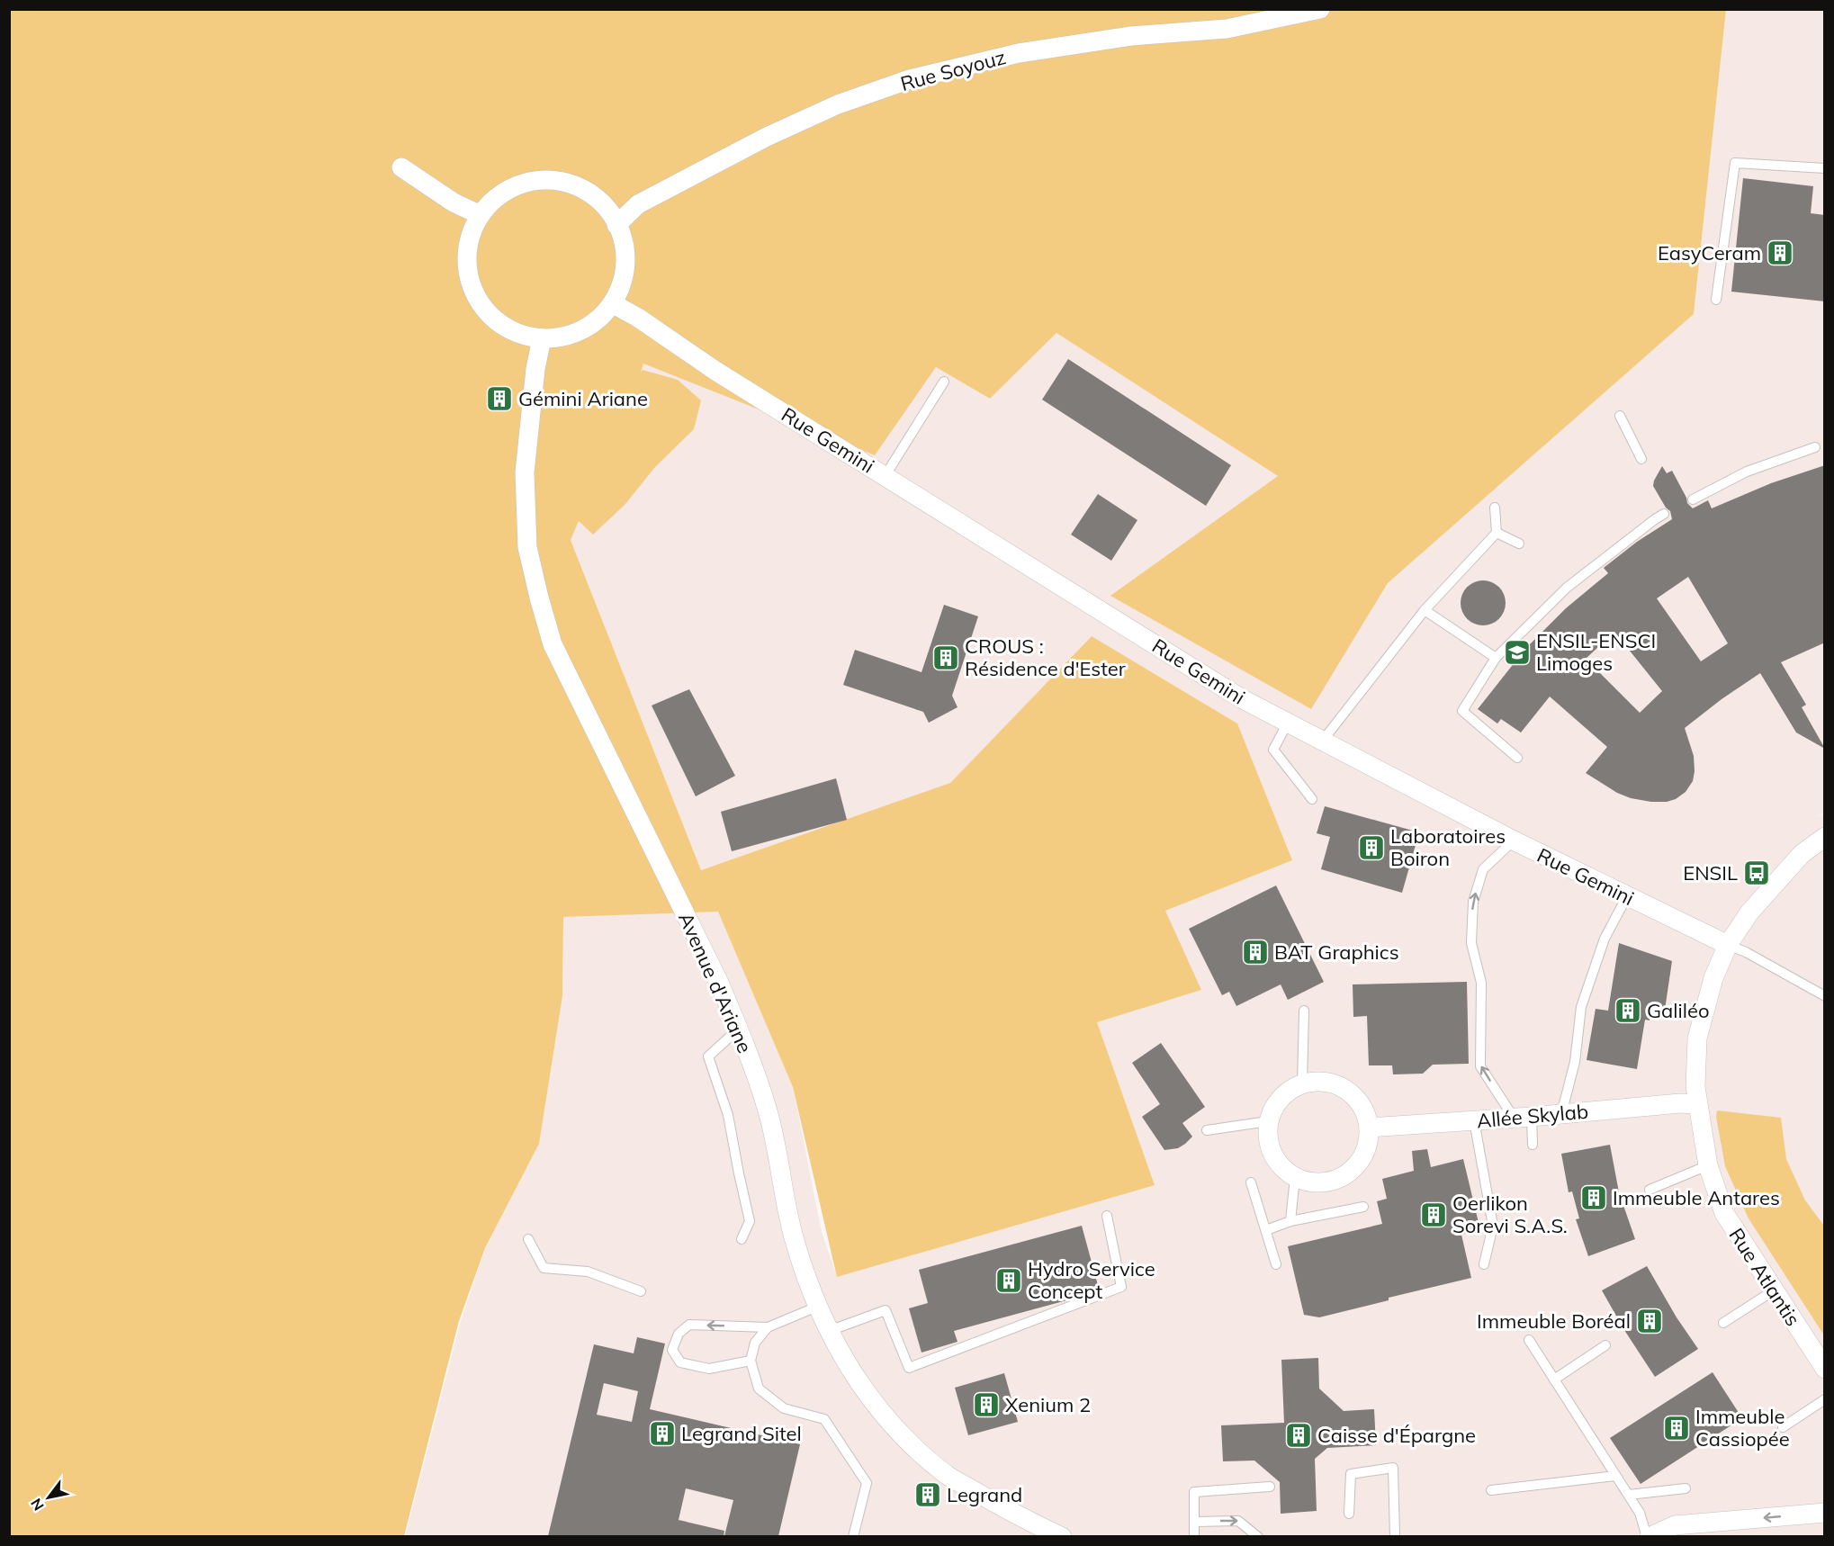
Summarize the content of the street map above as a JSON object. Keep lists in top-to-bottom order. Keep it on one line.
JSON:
{"streets":{"street":["Rue Soyouz","Rue Gemini","Avenue d'Ariane","Allée Skylab","Rue Atlantis"]},"crossings":[["Rue Soyouz","Rue Gemini"],["Rue Soyouz","Avenue d'Ariane"],["Rue Gemini","Avenue d'Ariane"],["Rue Gemini","Rue Atlantis"],["Allée Skylab","Rue Atlantis"]],"places":{"building":["EasyCeram","Gémini Ariane","CROUS : Résidence d'Ester","Laboratoires Boiron","BAT Graphics","Galiléo","Immeuble Antares","Oerlikon Sorevi S.A.S.","Hydro Service Concept","Immeuble Boréal","Xenium 2","Immeuble Cassiopée","Legrand Sitel","Caisse d'Épargne","Legrand"],"school or university":["ENSIL-ENSCI Limoges"],"bus stop":["ENSIL"]},"north":"bottom left"}
